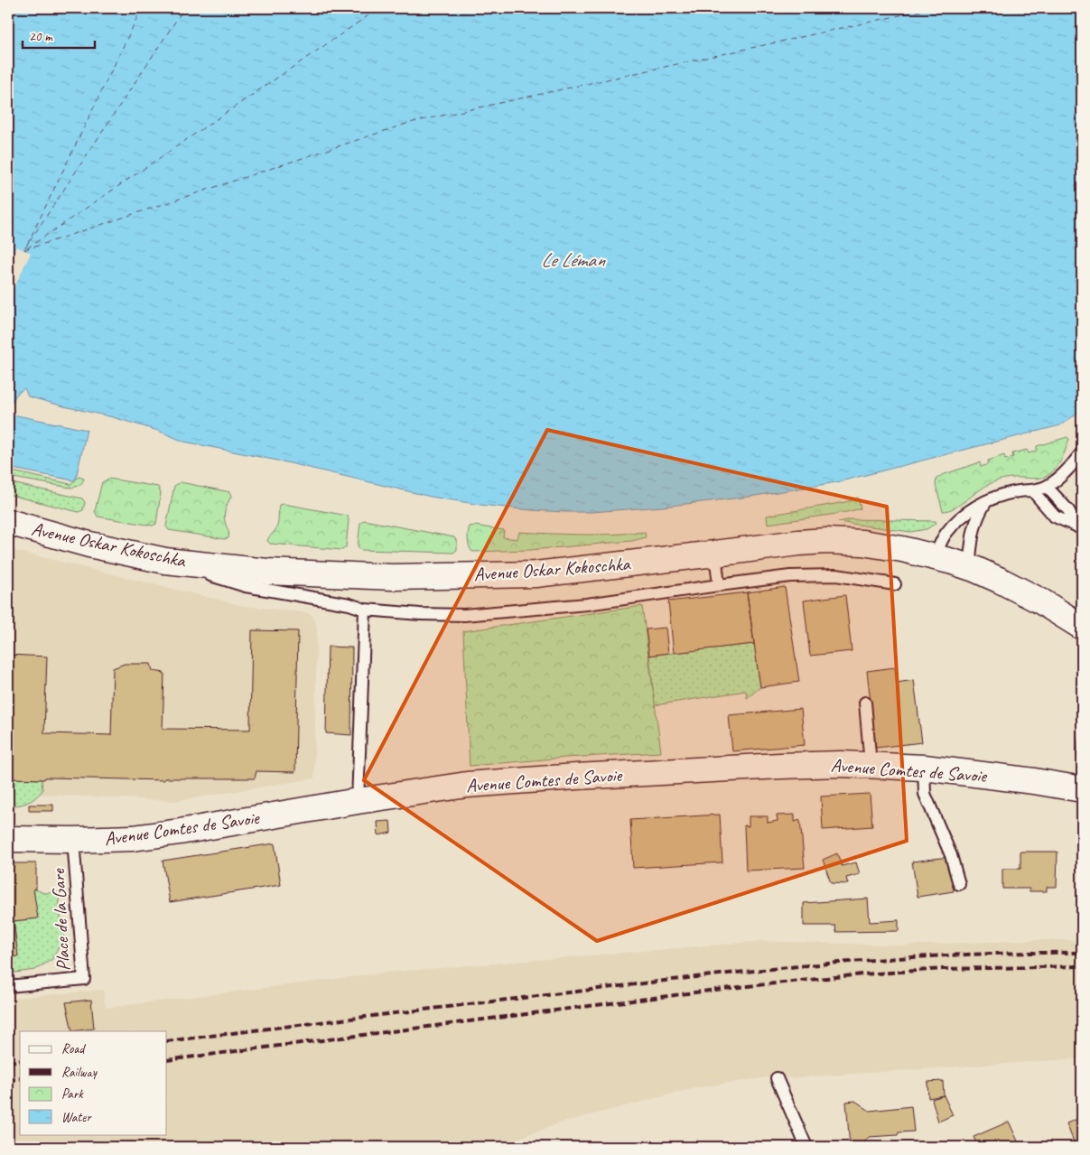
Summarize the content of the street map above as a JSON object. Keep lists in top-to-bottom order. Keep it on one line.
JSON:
{"streets":{"main road":["Avenue Oskar Kokoschka","Avenue Comtes de Savoie"],"lane":["Place de la Gare"]},"crossings":[["Avenue Comtes de Savoie","Place de la Gare"]],"water":["Le Léman"],"legend":["Road","Railway","Park","Water"],"scale_bar":"20 m"}
